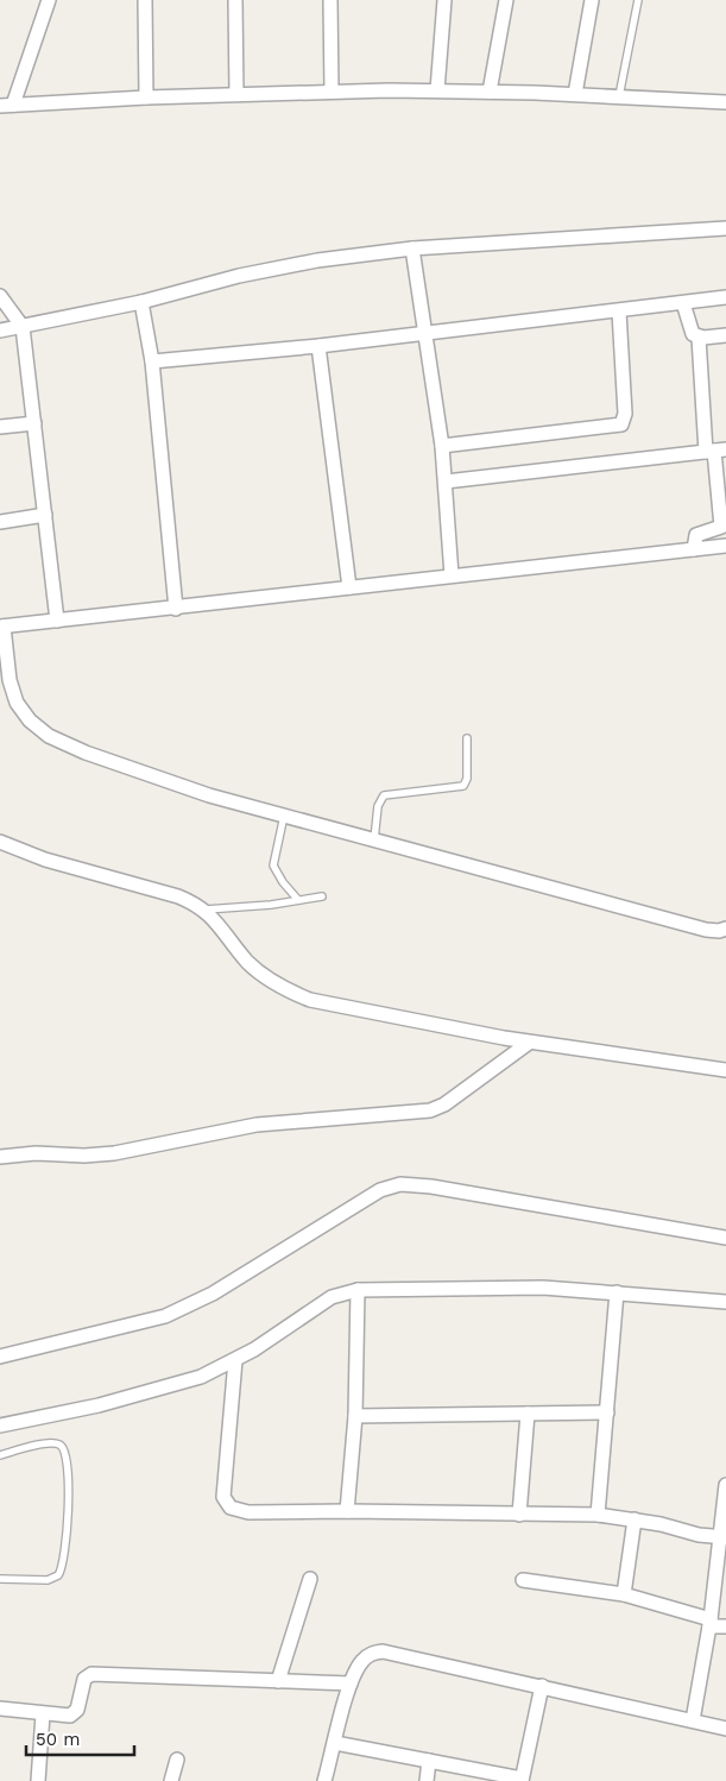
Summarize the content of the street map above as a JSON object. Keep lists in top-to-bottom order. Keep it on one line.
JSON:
{"scale_bar":"50 m"}
